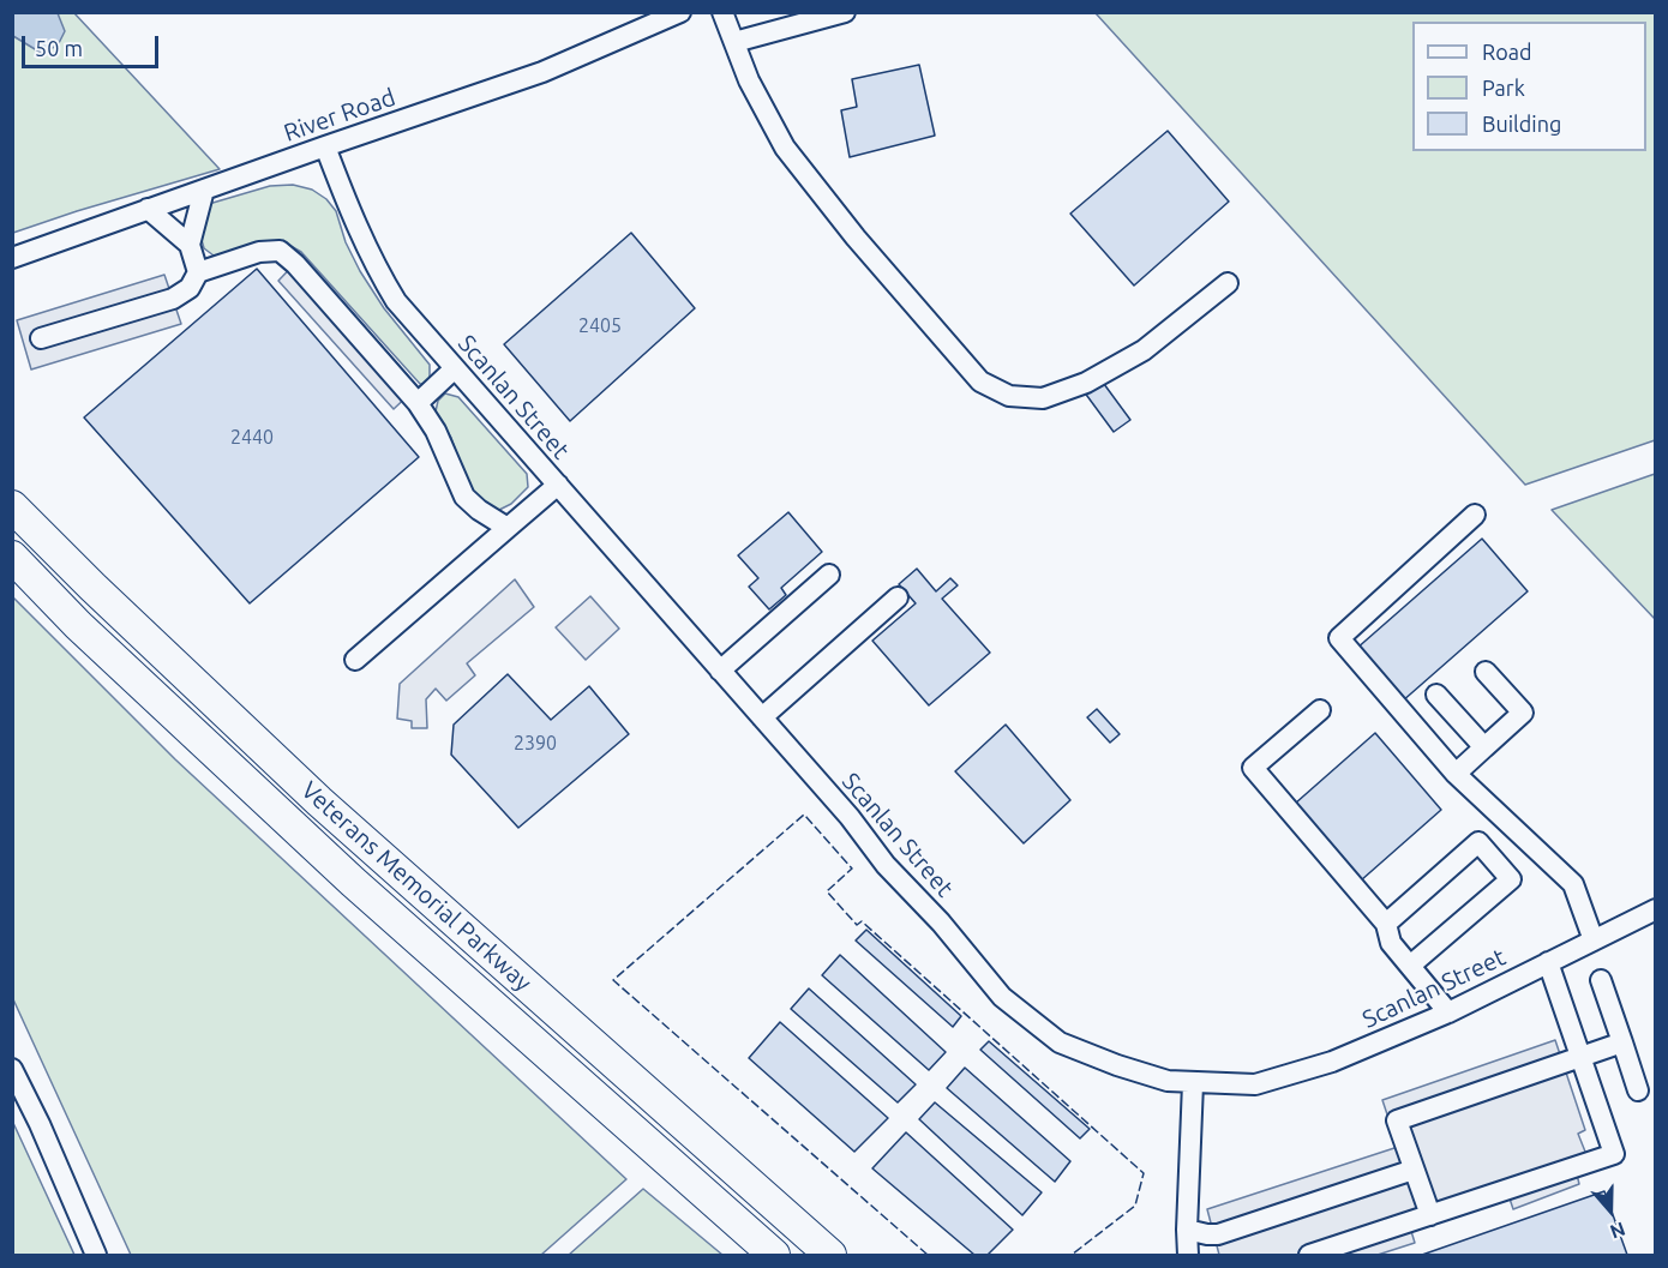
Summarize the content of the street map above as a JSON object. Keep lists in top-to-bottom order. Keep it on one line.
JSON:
{"streets":{"highway":["Veterans Memorial Parkway"],"street":["River Road","Scanlan Street"]},"crossings":[["River Road","Scanlan Street"]],"house_numbers":["2405","2440","2390"],"legend":["Road","Park","Building"],"scale_bar":"50 m","north":"bottom"}
